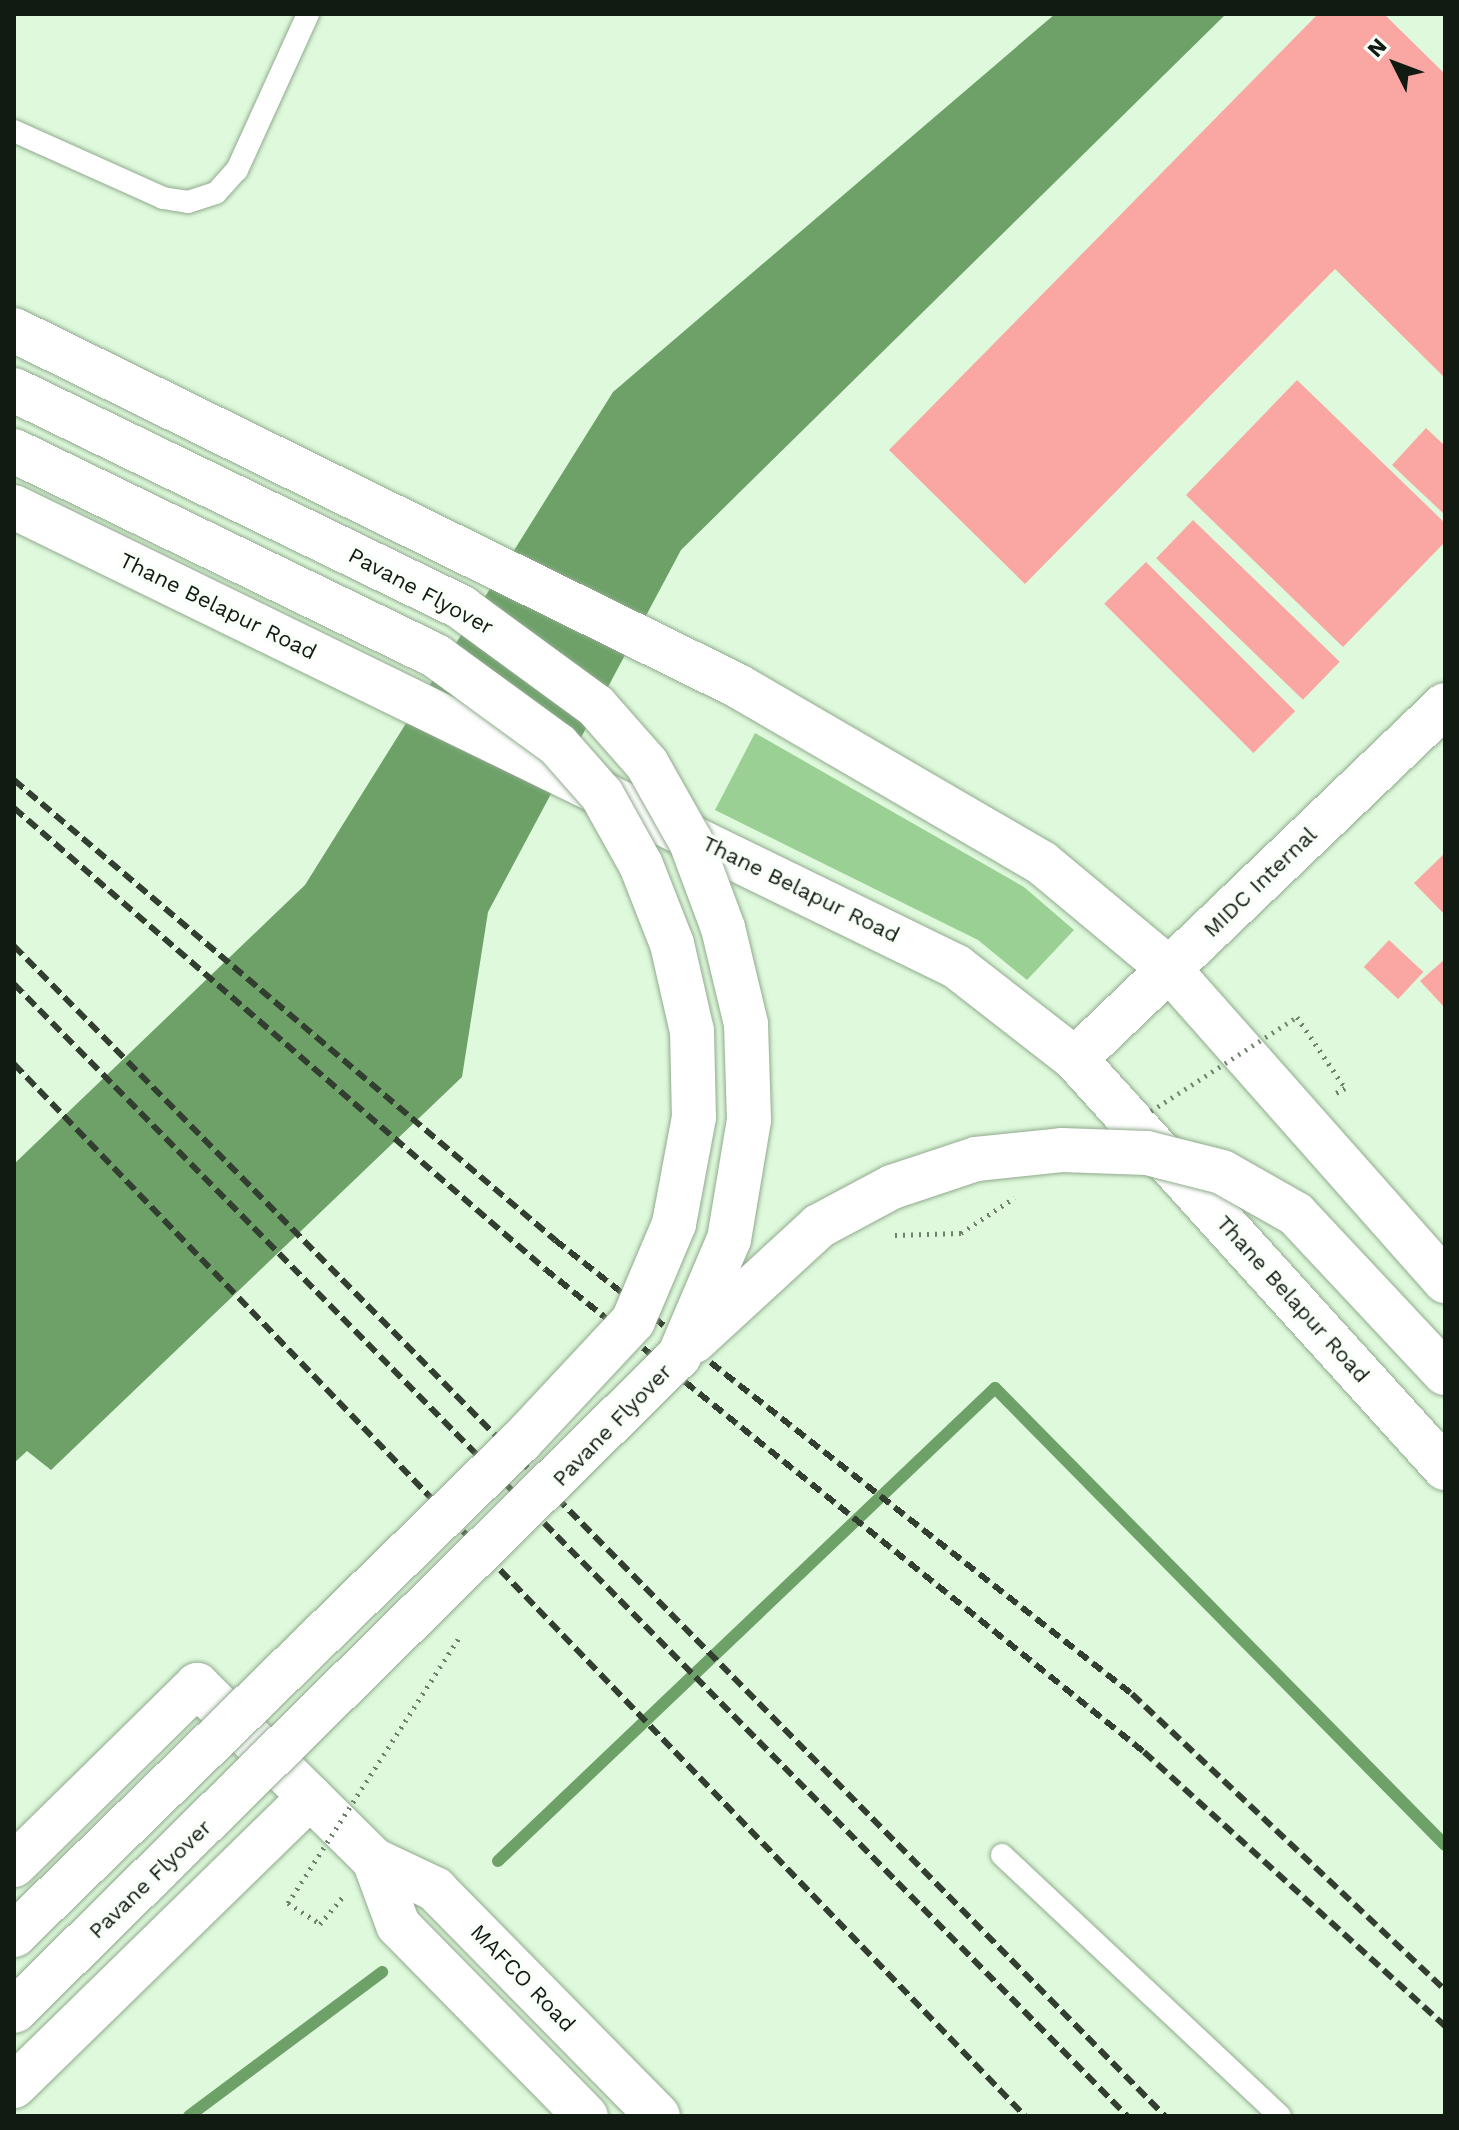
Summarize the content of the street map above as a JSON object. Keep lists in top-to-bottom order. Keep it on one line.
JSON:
{"streets":{"main road":["Pavane Flyover","Thane Belapur Road","MIDC Internal","MAFCO Road"]},"crossings":[["Thane Belapur Road","MIDC Internal"]],"north":"top left"}
